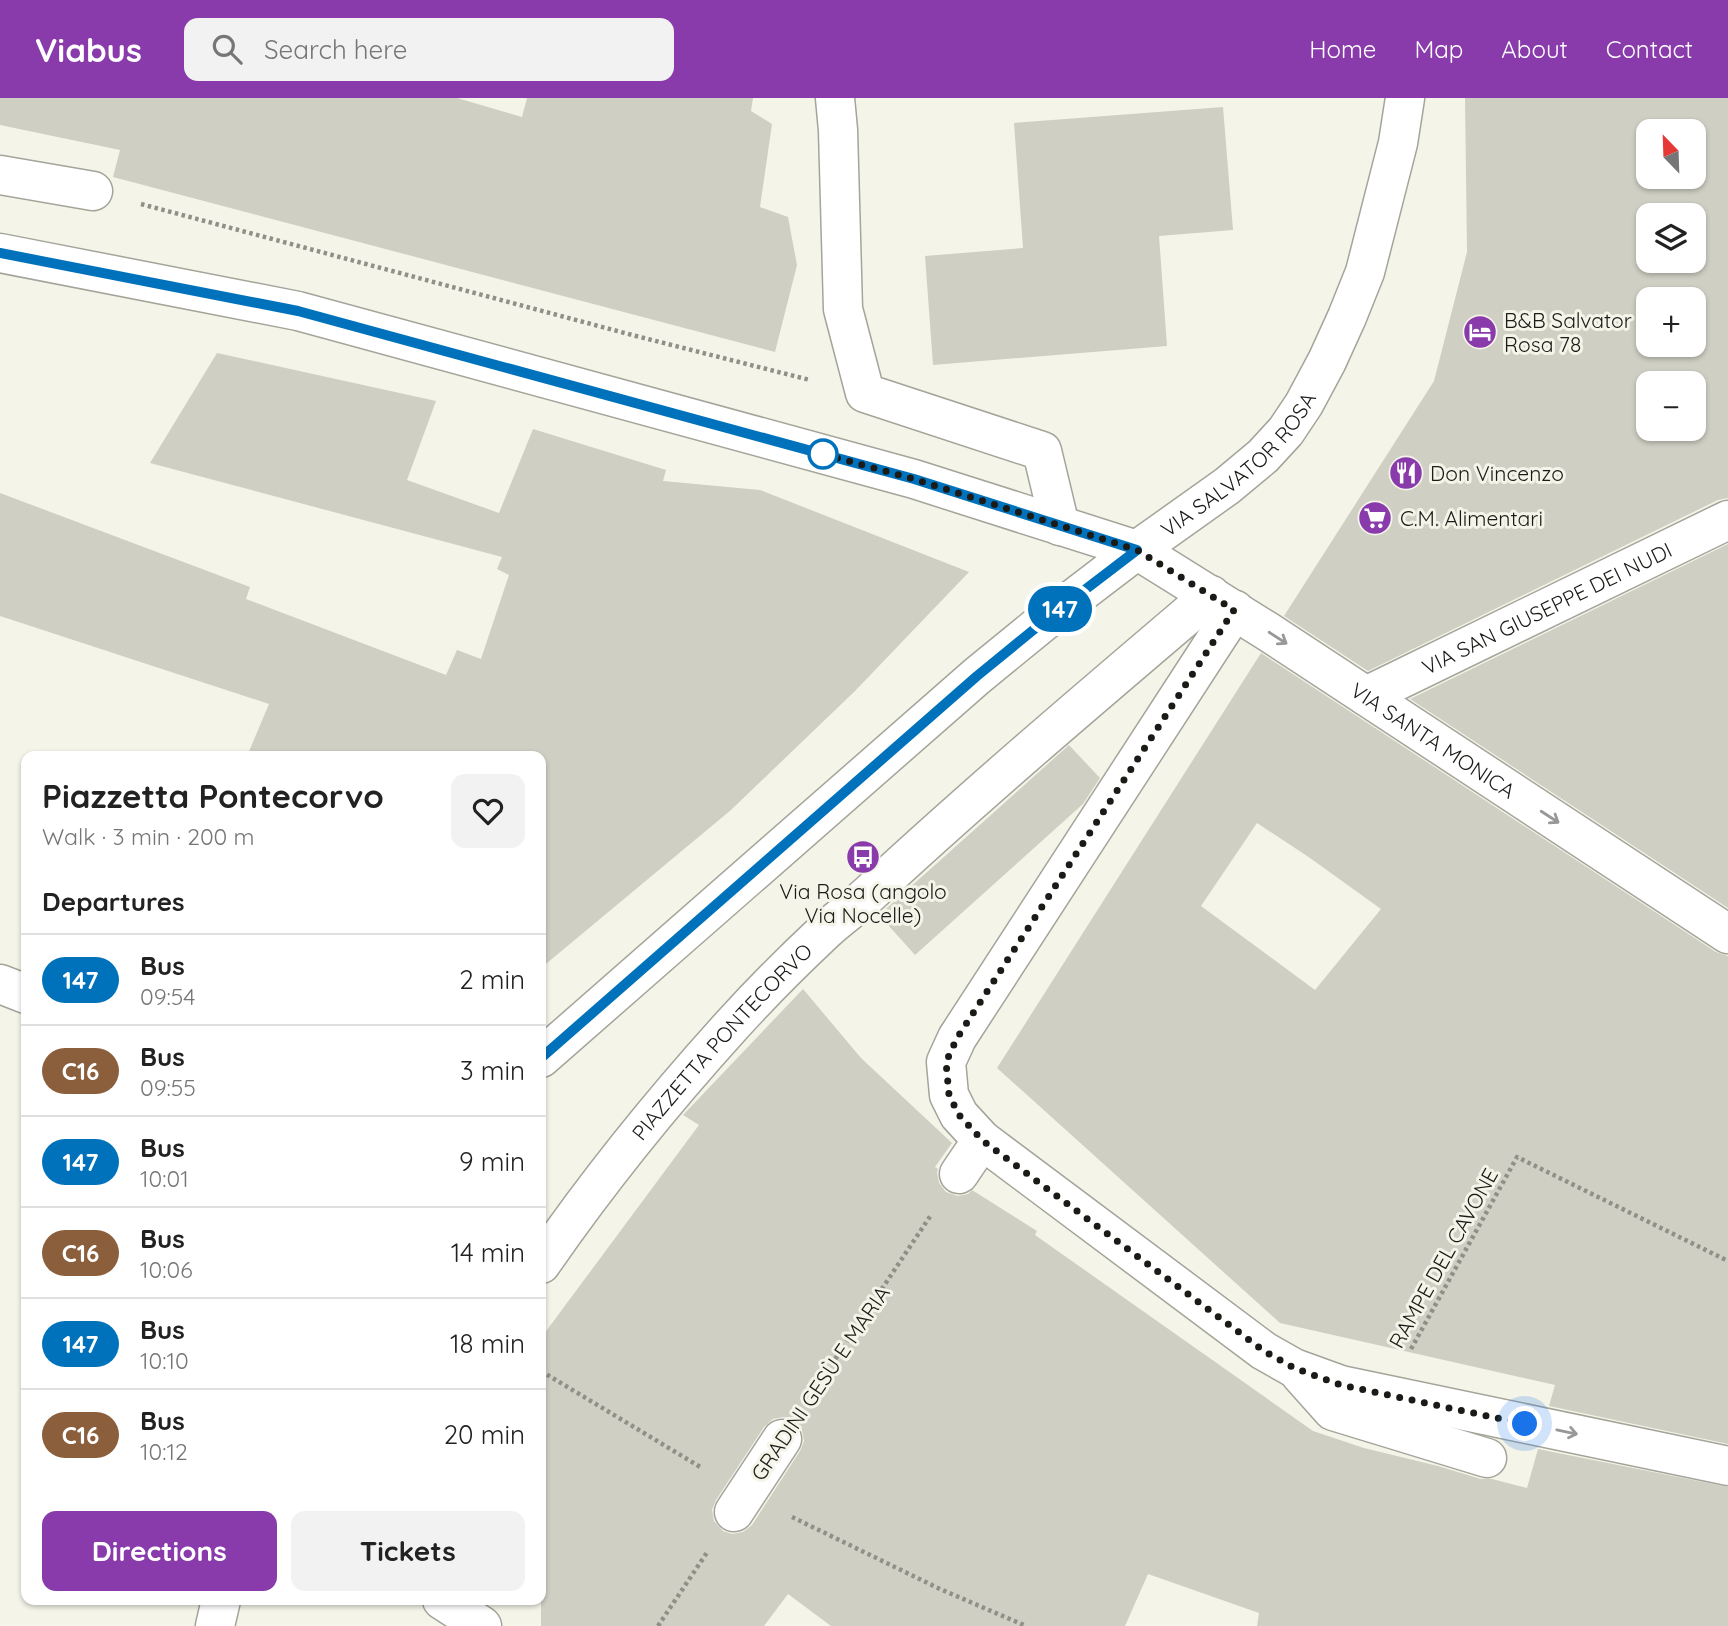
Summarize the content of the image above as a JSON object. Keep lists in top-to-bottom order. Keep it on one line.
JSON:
{"streets":{"street":["VIA SALVATOR ROSA","VIA SAN GIUSEPPE DEI NUDI","VIA SANTA MONICA","PIAZZETTA PONTECORVO","GRADINI GESÙ E MARIA"],"path":["RAMPE DEL CAVONE"]},"crossings":[["VIA SALVATOR ROSA","VIA SANTA MONICA"],["VIA SAN GIUSEPPE DEI NUDI","VIA SANTA MONICA"],["VIA SANTA MONICA","PIAZZETTA PONTECORVO"]],"places":{"hotel":["B&B Salvator Rosa 78"],"restaurant":["Don Vincenzo"],"supermarket":["C.M. Alimentari"],"bus stop":["Via Rosa (angolo Via Nocelle)"]},"lines":["bus line 147"],"north":"top left","page":{"header":"Viabus","search":"Search here","nav":["Home","Map","About","Contact"],"on_map":"147","map_buttons":["+","−"],"heading":[["Piazzetta Pontecorvo","Walk · 3 min · 200 m"],"Departures"],"list":[{"mark":"147","name":"Bus","note":"09:54","value":"2 min"},{"mark":"C16","name":"Bus","note":"09:55","value":"3 min"},{"mark":"147","name":"Bus","note":"10:01","value":"9 min"},{"mark":"C16","name":"Bus","note":"10:06","value":"14 min"},{"mark":"147","name":"Bus","note":"10:10","value":"18 min"},{"mark":"C16","name":"Bus","note":"10:12","value":"20 min"}],"buttons":["Directions","Tickets"]}}
